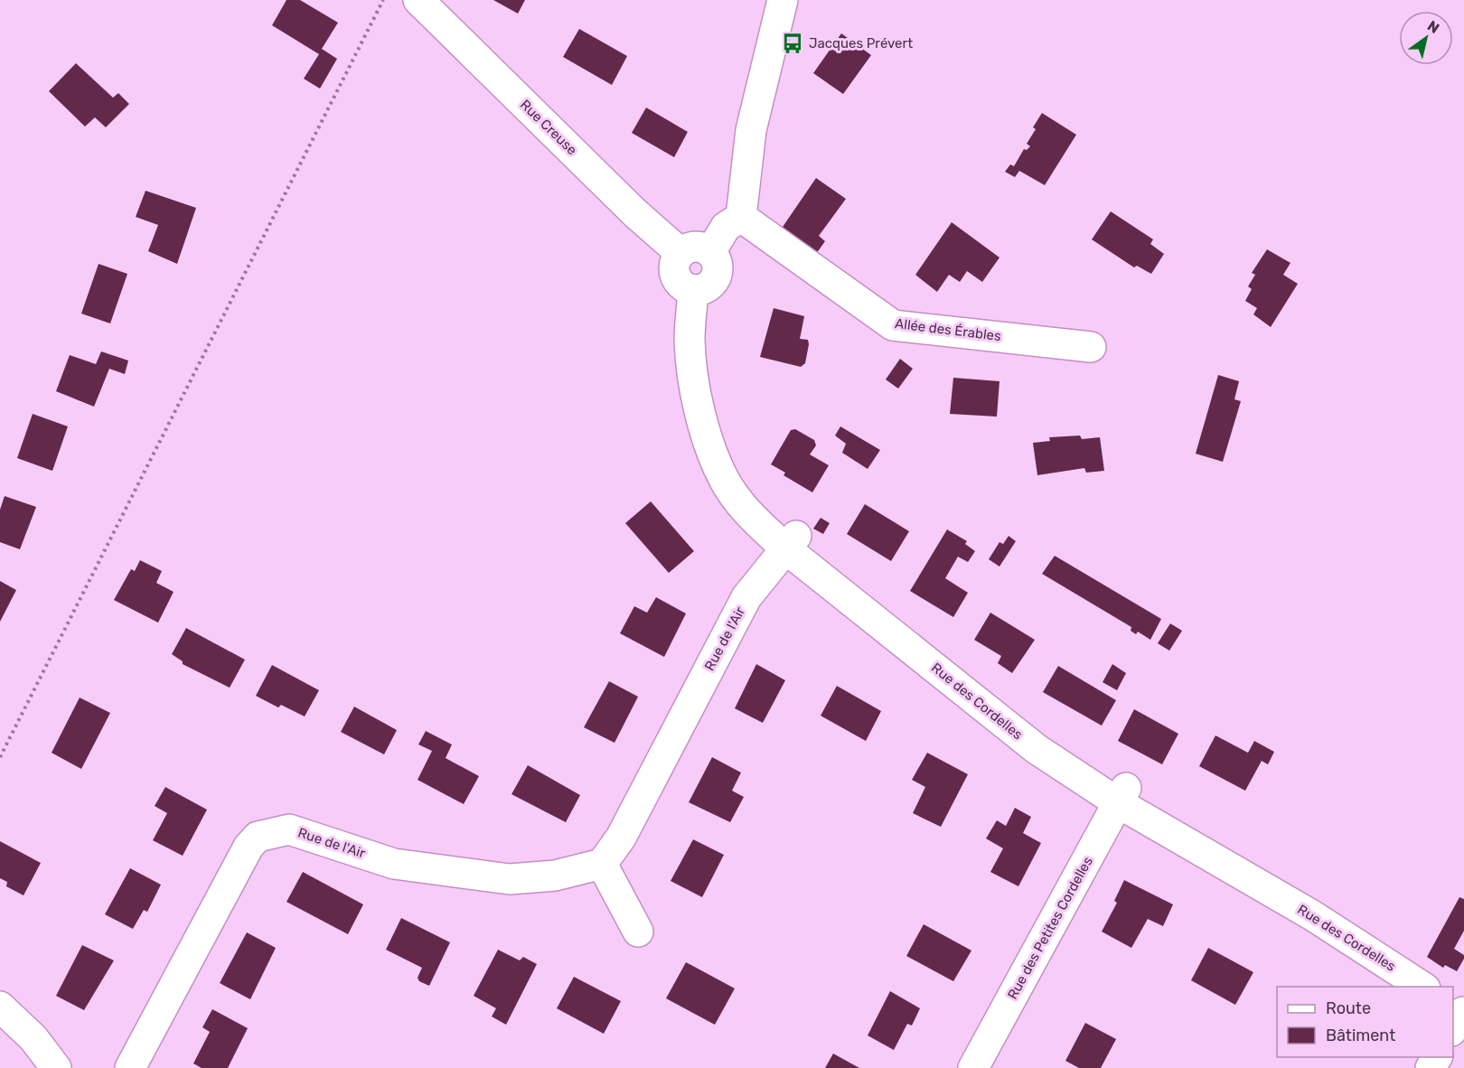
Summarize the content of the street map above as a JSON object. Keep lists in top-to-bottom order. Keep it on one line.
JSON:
{"streets":{"street":["Rue Creuse","Allée des Érables","Rue de l'Air","Rue des Cordelles","Rue des Petites Cordelles"]},"crossings":[["Rue Creuse","Rue des Cordelles"],["Rue de l'Air","Rue des Cordelles"],["Rue des Cordelles","Rue des Petites Cordelles"]],"places":{"bus stop":["Jacques Prévert"]},"legend":["Route","Bâtiment"],"north":"top right"}
